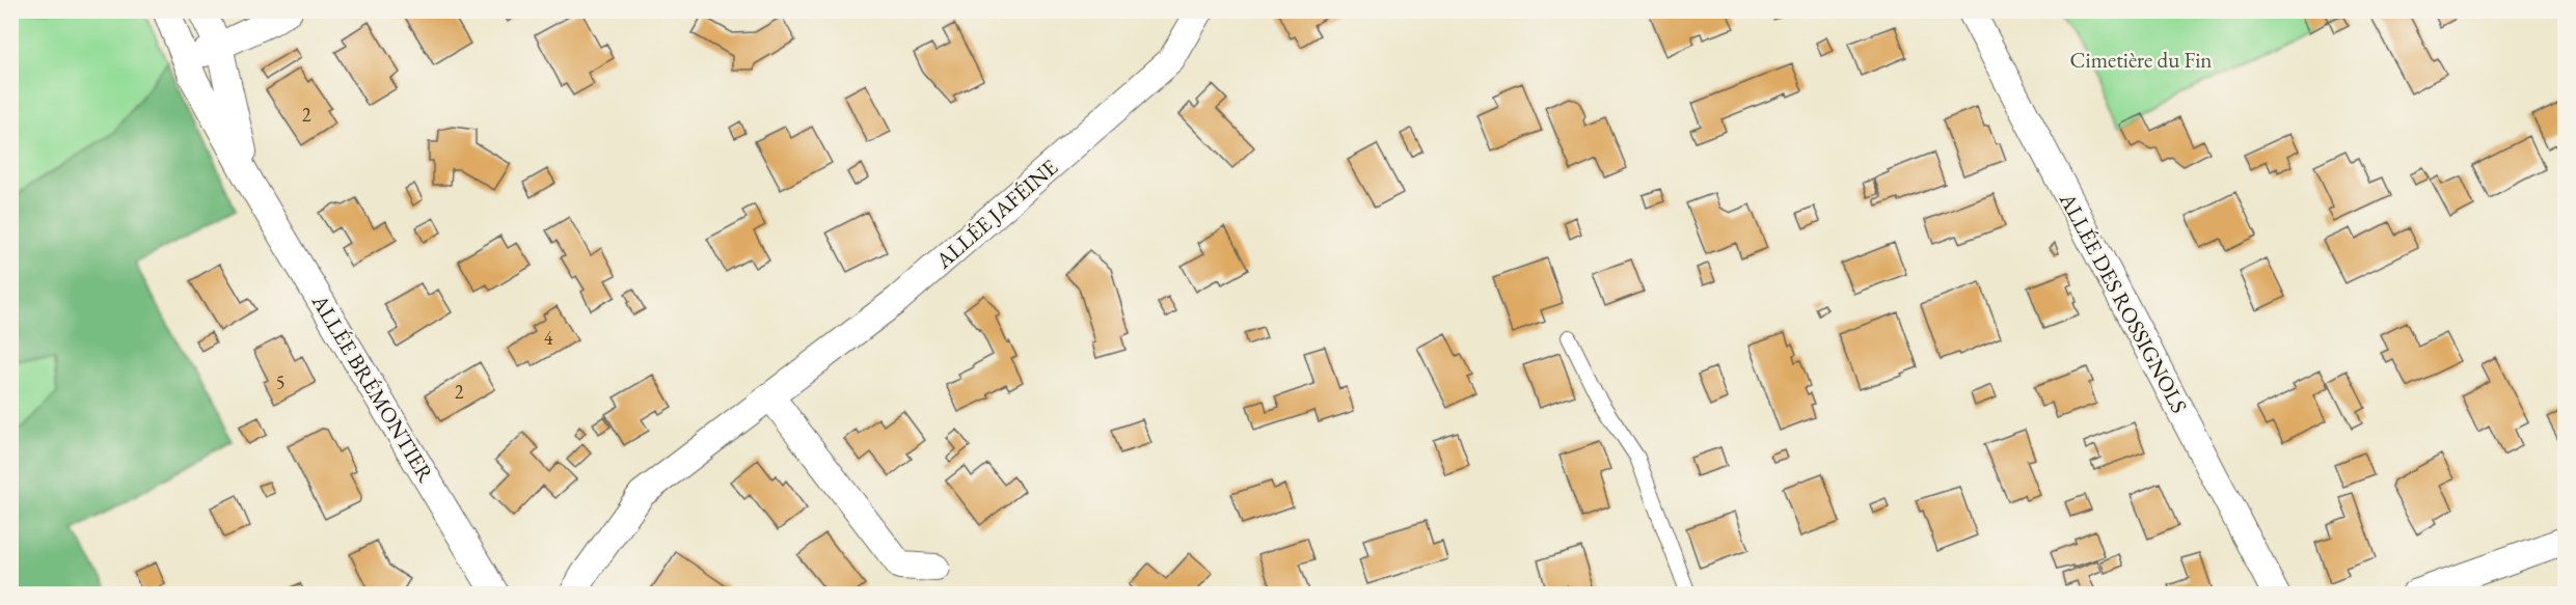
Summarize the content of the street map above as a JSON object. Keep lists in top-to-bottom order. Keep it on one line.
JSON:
{"streets":{"street":["ALLÉE JAFÉINE","ALLÉE DES ROSSIGNOLS","ALLÉE BRÉMONTIER"]},"parks":["Cimetière du Fin"],"house_numbers":["2","4","5","2"]}
